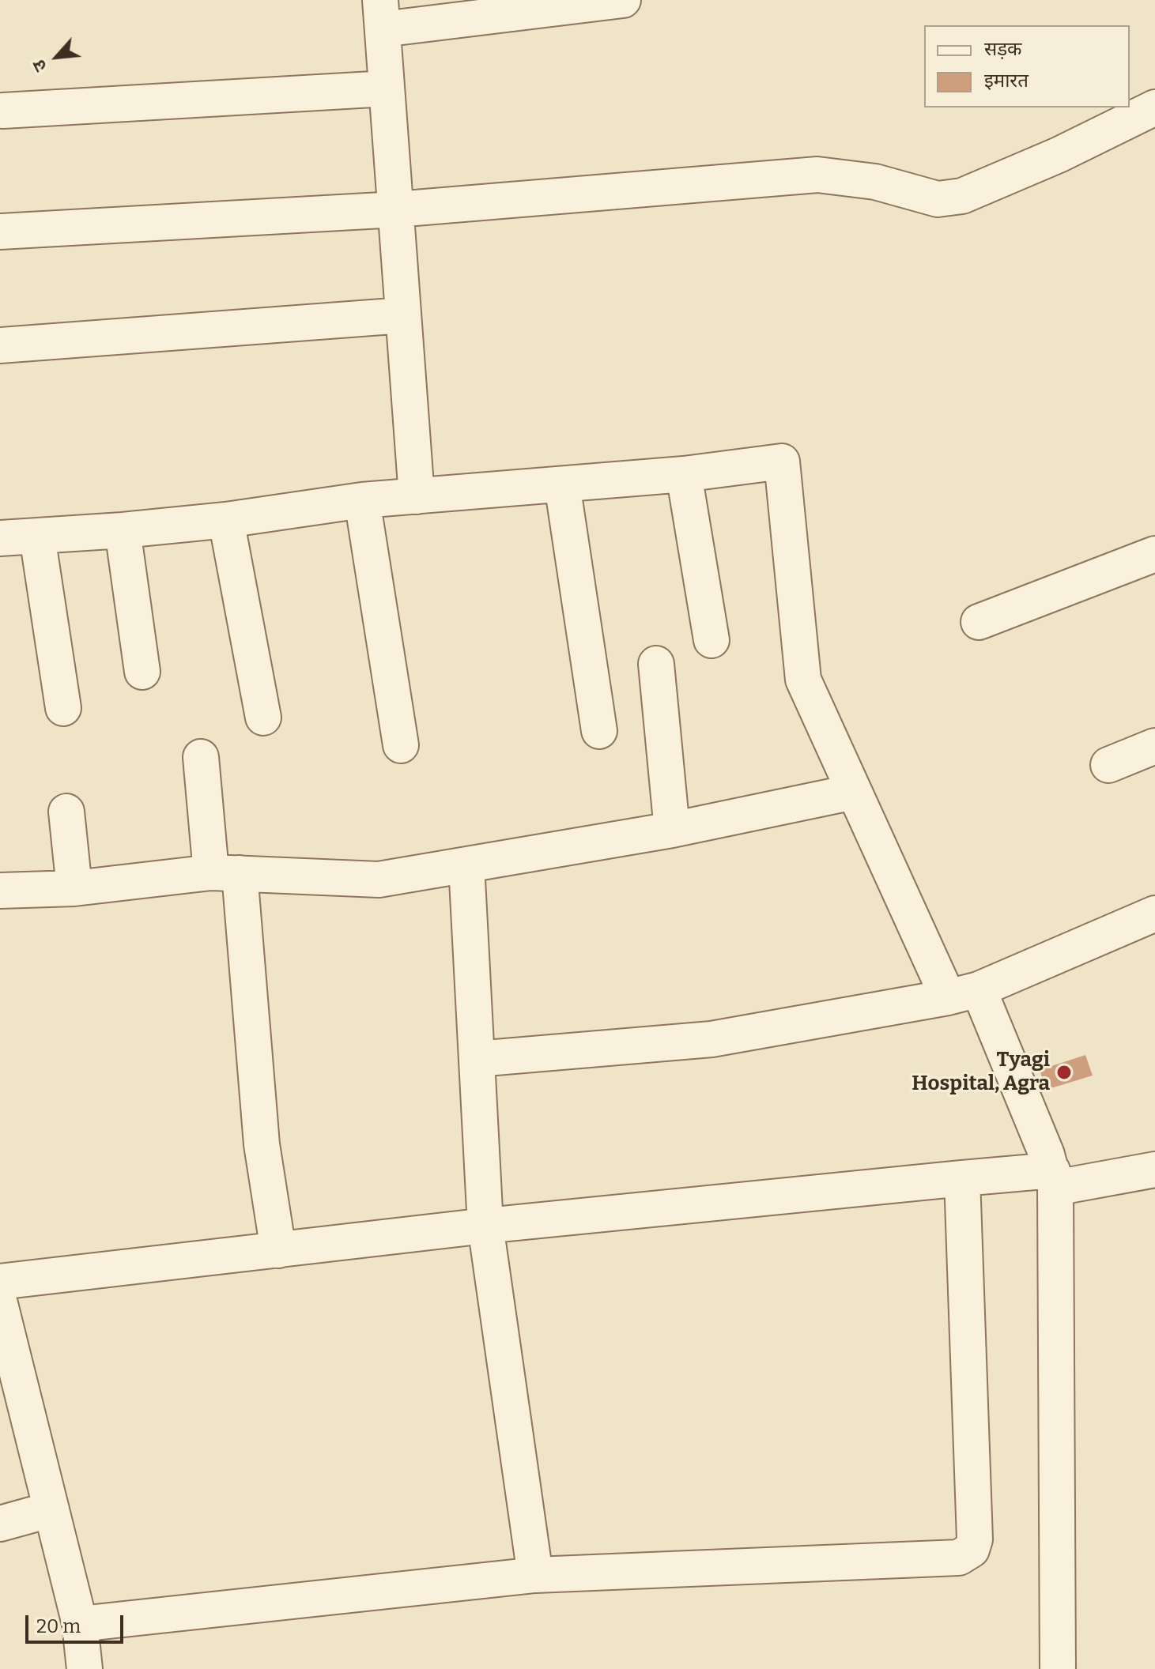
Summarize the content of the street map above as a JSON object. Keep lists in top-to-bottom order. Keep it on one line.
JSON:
{"places":["Tyagi Hospital, Agra"],"legend":["सड़क","इमारत"],"scale_bar":"20 m","north":"bottom left"}
